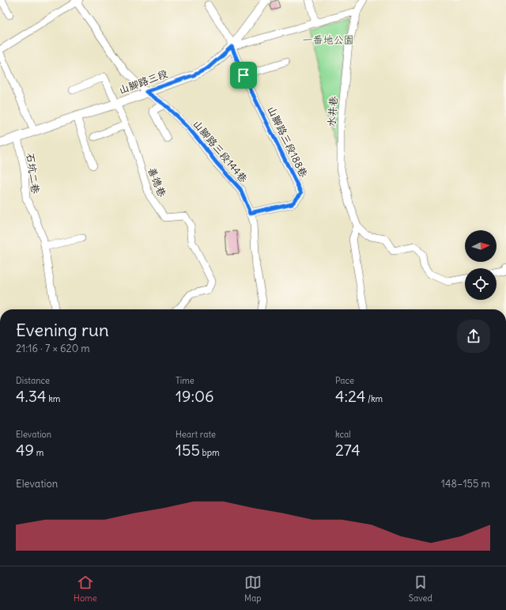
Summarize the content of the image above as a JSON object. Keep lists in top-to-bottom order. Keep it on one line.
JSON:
{"streets":{"main road":["山腳路三段"],"street":["水井巷","山腳路三段188巷","山腳路三段144巷","石坑二巷","善德巷"]},"crossings":[["山腳路三段","山腳路三段188巷"],["山腳路三段","山腳路三段144巷"],["山腳路三段","石坑二巷"],["山腳路三段","善德巷"],["山腳路三段188巷","山腳路三段144巷"]],"parks":["一番地公園"],"north":"right","page":{"heading":["Evening run","21:16 · 7 × 620 m"],"stats":[["Distance","4.34 km"],["Time","19:06"],["Pace","4:24 /km"],["Elevation","49 m"],["Heart rate","155 bpm"],["kcal","274"]],"chart":["Elevation","148–155 m"],"tabs":["Home","Map","Saved"]}}
